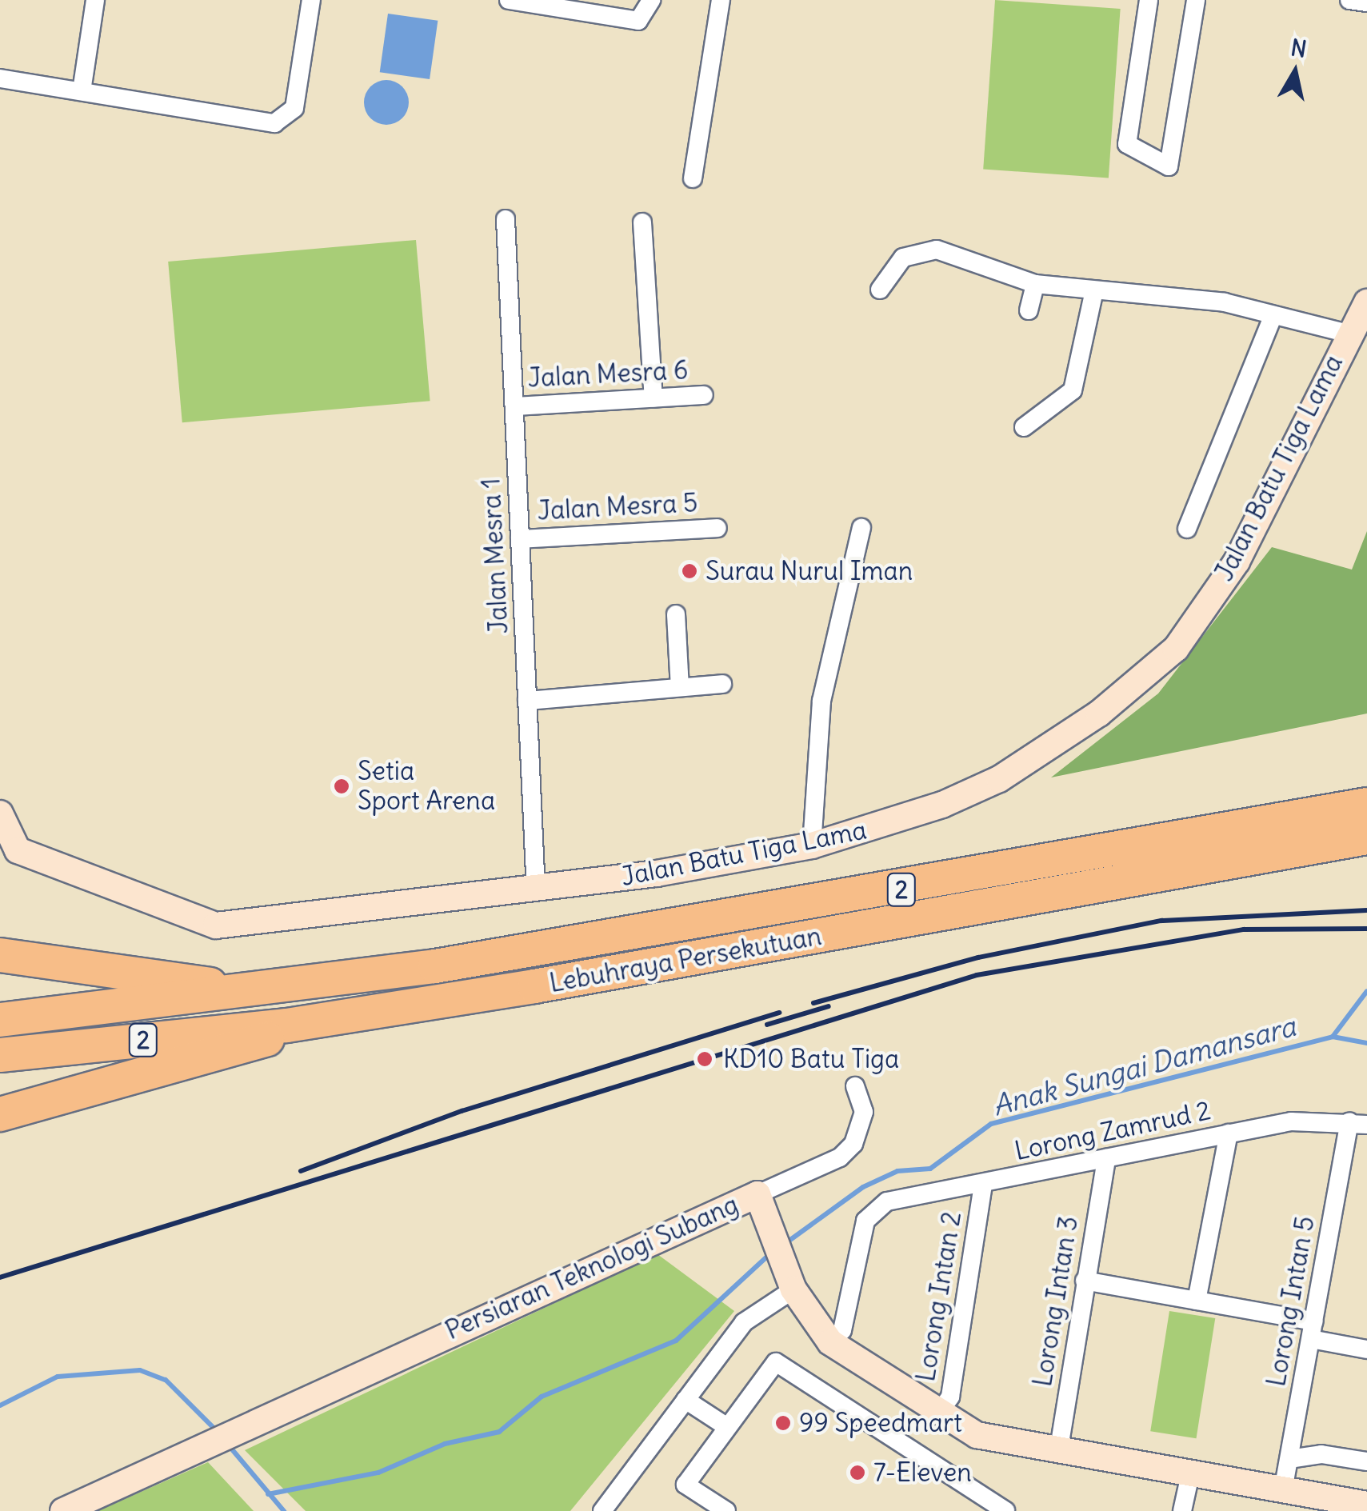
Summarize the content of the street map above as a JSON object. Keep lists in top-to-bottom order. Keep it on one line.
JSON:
{"streets":{"highway":["2","Lebuhraya Persekutuan"],"street":["Jalan Mesra 6","Jalan Batu Tiga Lama","Jalan Mesra 5","Jalan Mesra 1","Lorong Zamrud 2","Persiaran Teknologi Subang","Lorong Intan 2","Lorong Intan 3","Lorong Intan 5"]},"crossings":[["Jalan Mesra 6","Jalan Mesra 1"],["Jalan Batu Tiga Lama","Jalan Mesra 1"],["Jalan Mesra 5","Jalan Mesra 1"],["Lorong Zamrud 2","Persiaran Teknologi Subang"],["Lorong Zamrud 2","Lorong Intan 2"],["Lorong Zamrud 2","Lorong Intan 3"],["Lorong Zamrud 2","Lorong Intan 5"],["Persiaran Teknologi Subang","Lorong Intan 2"],["Persiaran Teknologi Subang","Lorong Intan 3"],["Persiaran Teknologi Subang","Lorong Intan 5"]],"water":["Anak Sungai Damansara"],"places":["Surau Nurul Iman","Setia Sport Arena","KD10 Batu Tiga","99 Speedmart","7-Eleven"],"north":"top"}
